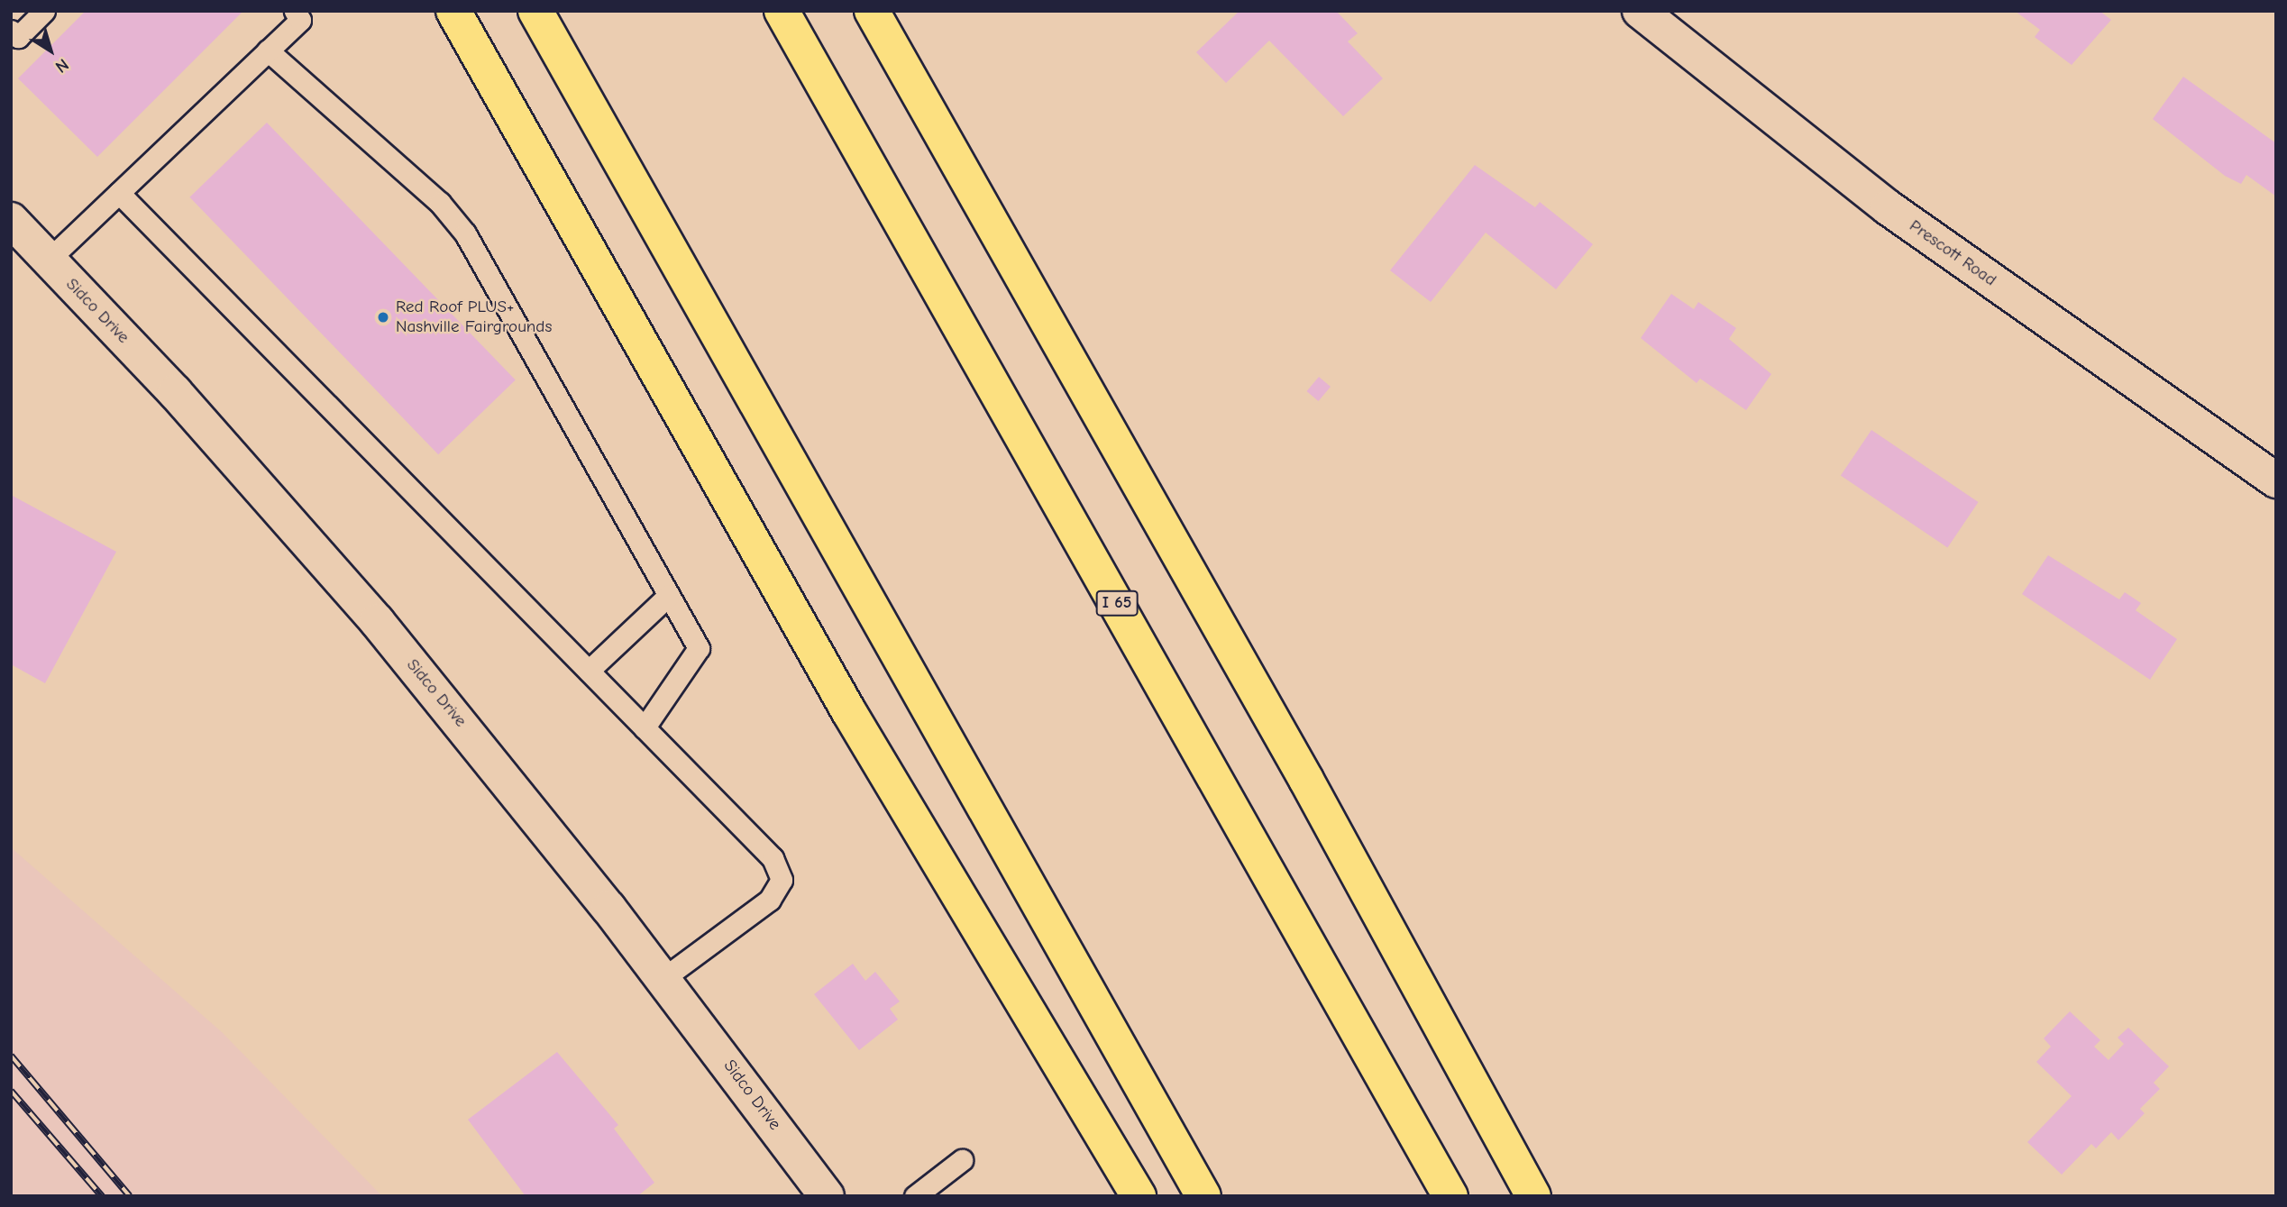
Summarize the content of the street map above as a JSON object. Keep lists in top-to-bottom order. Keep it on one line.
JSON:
{"streets":{"highway":["I 65"],"main road":["Prescott Road","Sidco Drive"]},"places":["Red Roof PLUS+ Nashville Fairgrounds"],"north":"bottom right"}
